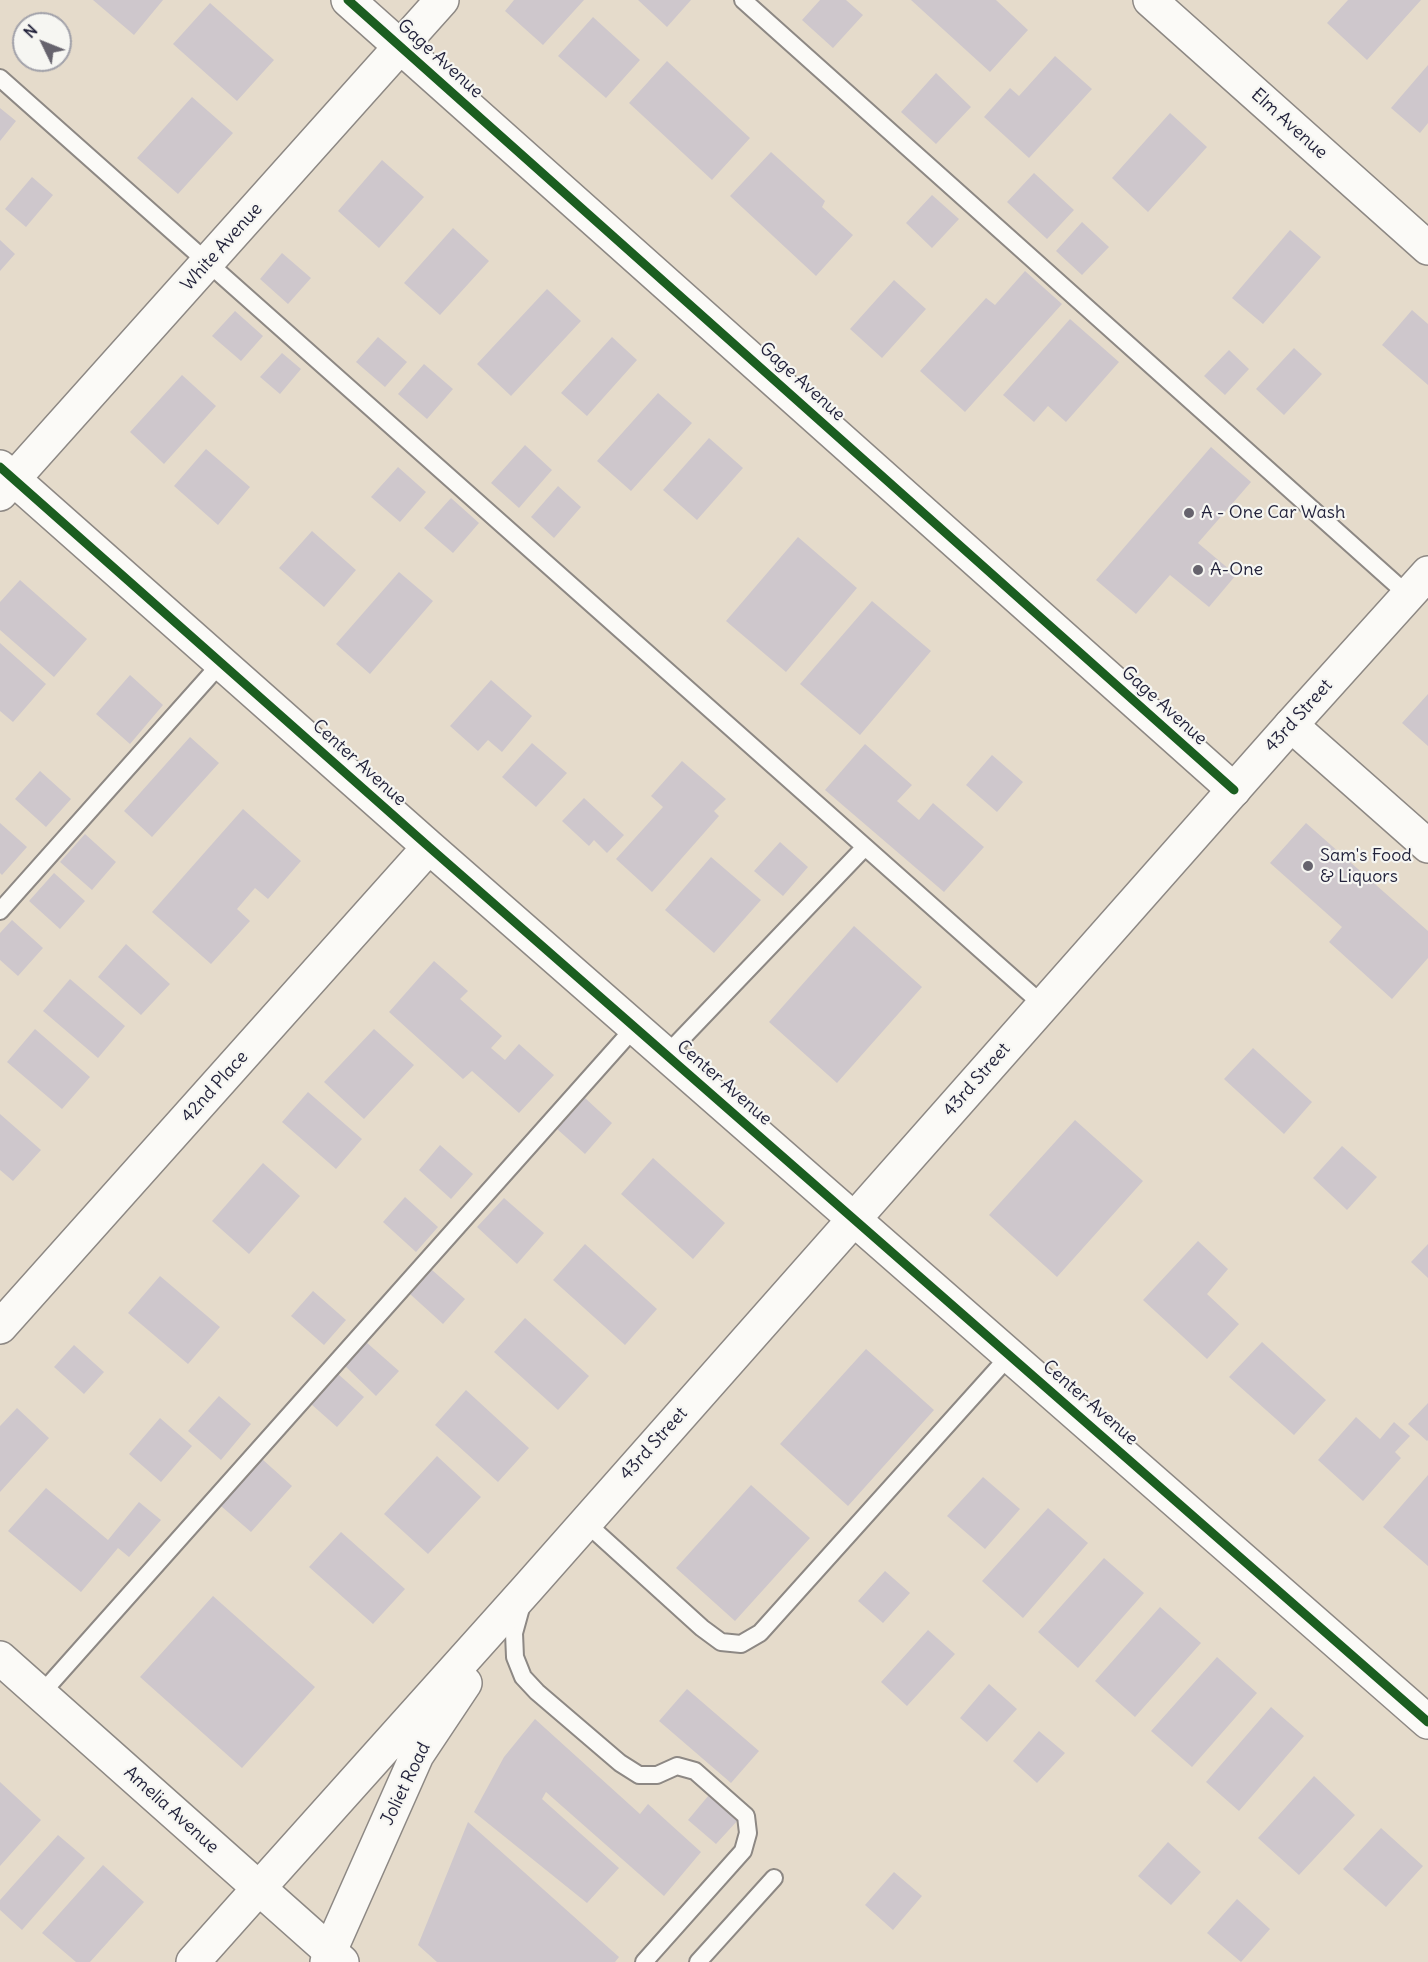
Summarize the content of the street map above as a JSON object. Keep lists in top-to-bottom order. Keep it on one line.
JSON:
{"streets":{"street":["Gage Avenue","Elm Avenue","White Avenue","43rd Street","Center Avenue","42nd Place","Joliet Road","Amelia Avenue"]},"crossings":[["Gage Avenue","White Avenue"],["Gage Avenue","43rd Street"],["White Avenue","Center Avenue"],["43rd Street","Center Avenue"],["43rd Street","Joliet Road"],["Center Avenue","42nd Place"],["Joliet Road","Amelia Avenue"]],"places":["A - One Car Wash","A-One","Sam's Food & Liquors"],"north":"top left"}
